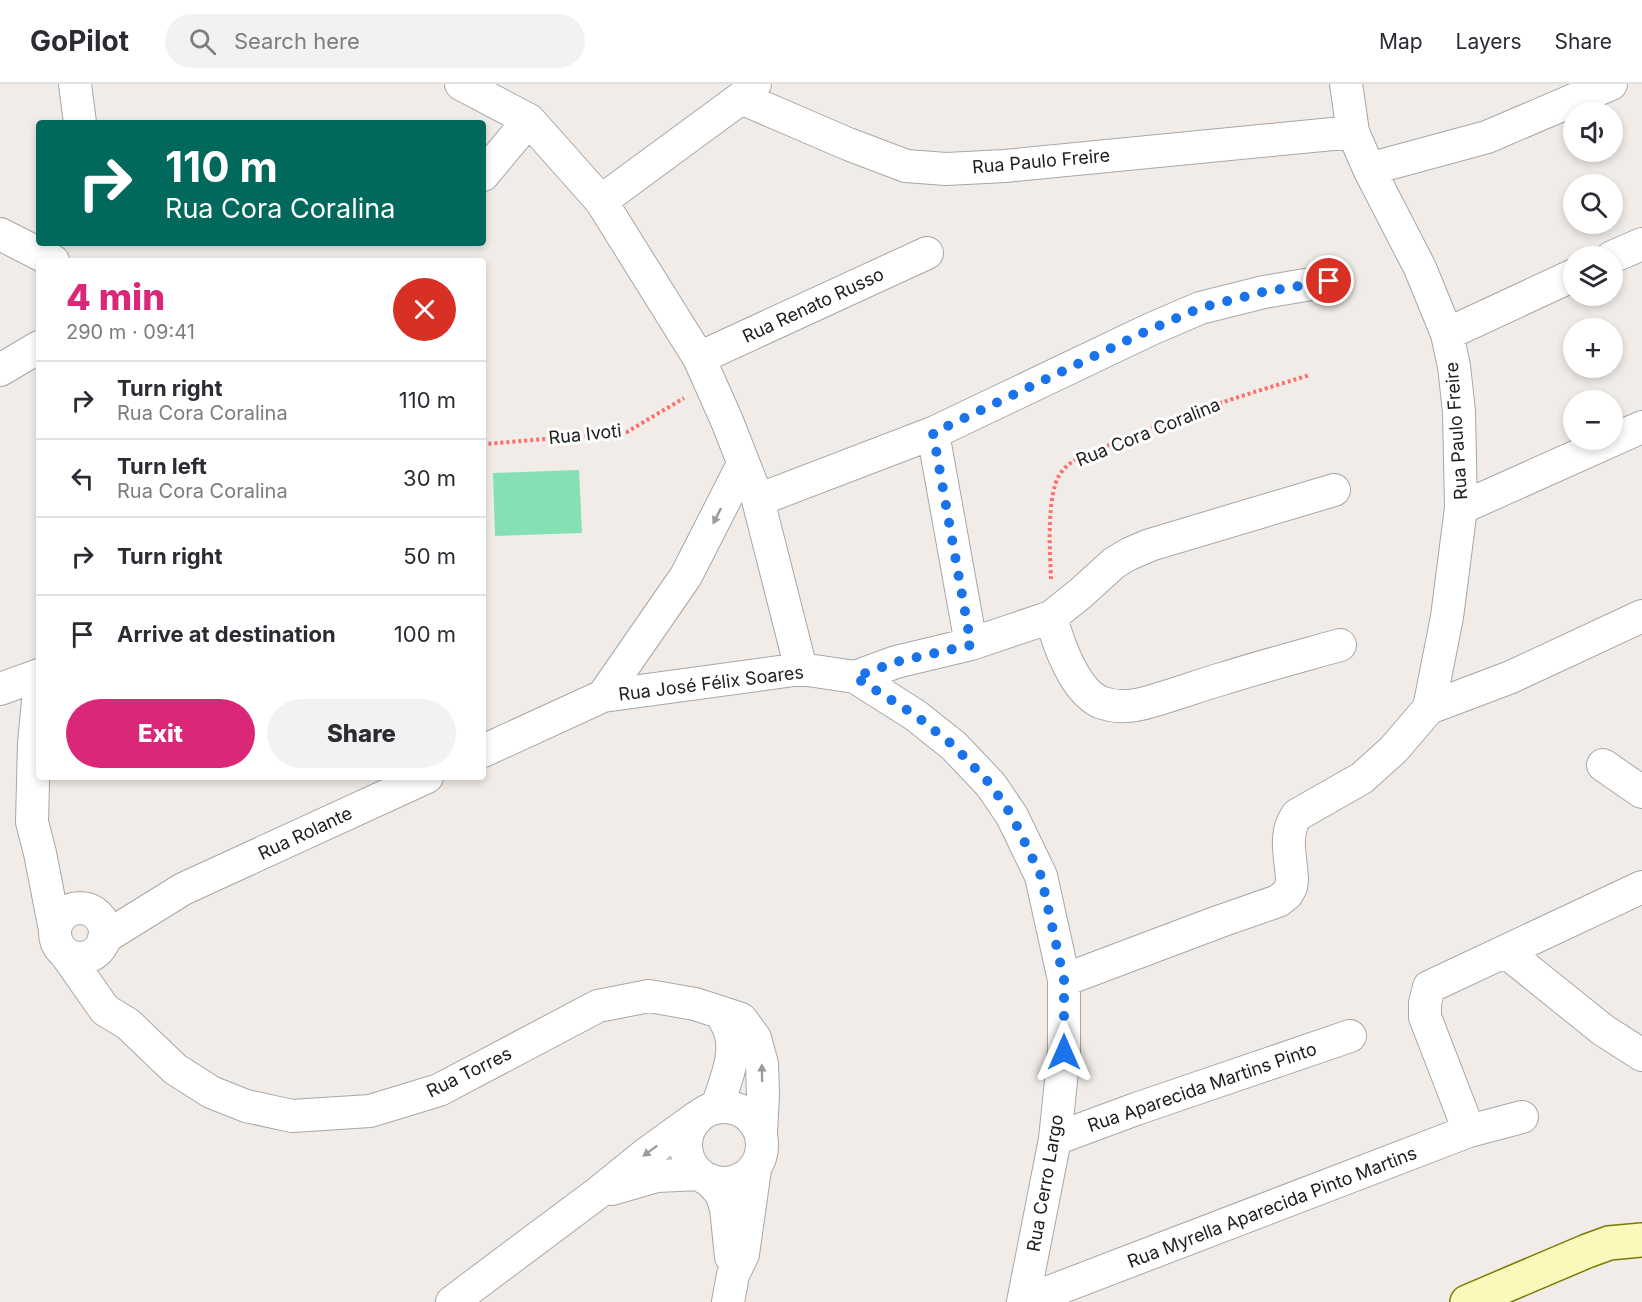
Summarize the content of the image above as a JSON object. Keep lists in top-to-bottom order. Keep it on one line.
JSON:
{"streets":{"street":["Rua Paulo Freire","Rua Renato Russo","Rua José Félix Soares","Rua Rolante","Rua Torres","Rua Aparecida Martins Pinto","Rua Cerro Largo","Rua Myrella Aparecida Pinto Martins"],"path":["Rua Cora Coralina","Rua Ivoti"]},"crossings":[["Rua Renato Russo","Rua Ivoti"],["Rua José Félix Soares","Rua Cerro Largo"],["Rua Rolante","Rua Torres"],["Rua Aparecida Martins Pinto","Rua Cerro Largo"],["Rua Cerro Largo","Rua Myrella Aparecida Pinto Martins"]],"page":{"header":"GoPilot","search":"Search here","nav":["Map","Layers","Share"],"map_buttons":["+","−"],"turn":["110 m","Rua Cora Coralina"],"heading":["4 min","290 m · 09:41"],"list":[{"name":"Turn right","note":"Rua Cora Coralina","value":"110 m"},{"name":"Turn left","note":"Rua Cora Coralina","value":"30 m"},{"name":"Turn right","value":"50 m"},{"name":"Arrive at destination","value":"100 m"}],"buttons":["Exit","Share"]}}
